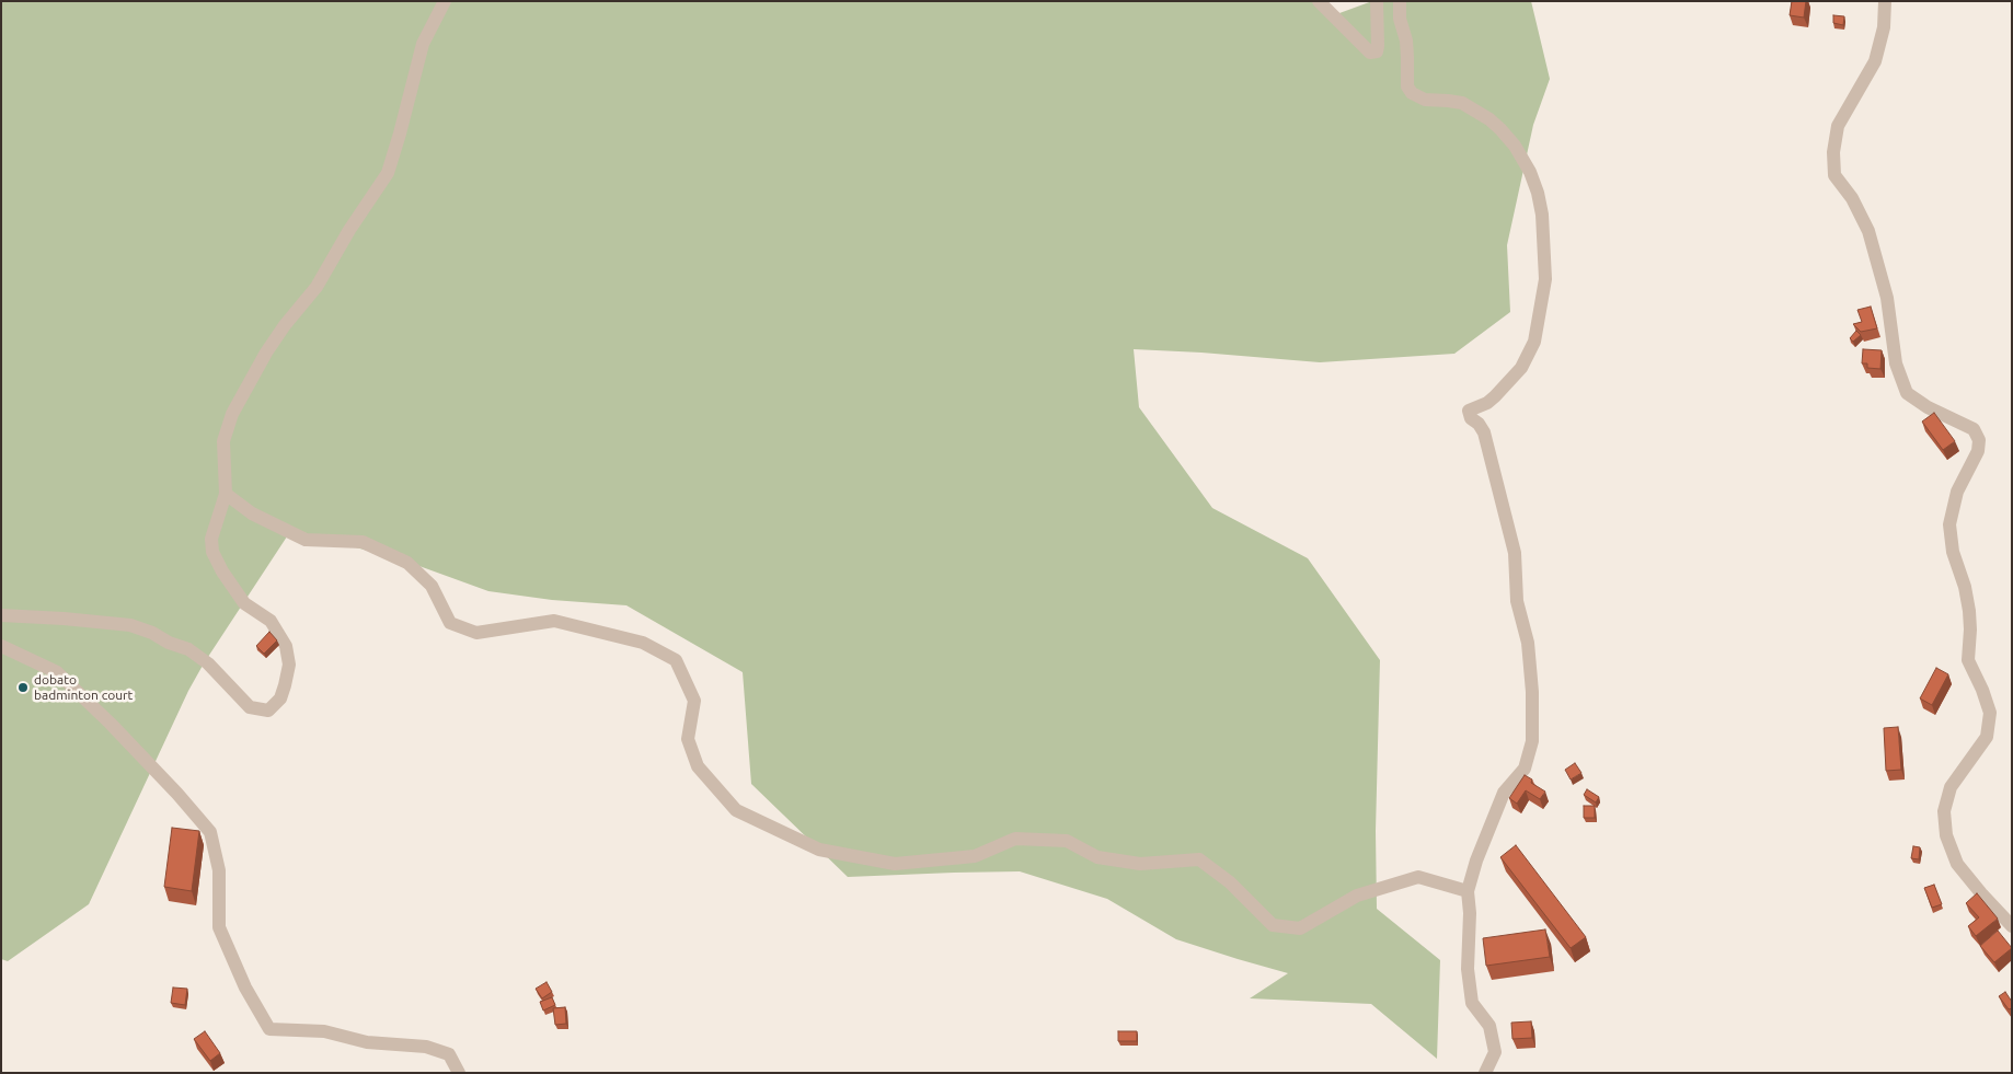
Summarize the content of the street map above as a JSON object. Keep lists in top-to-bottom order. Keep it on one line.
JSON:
{"places":["dobato badminton court"]}
